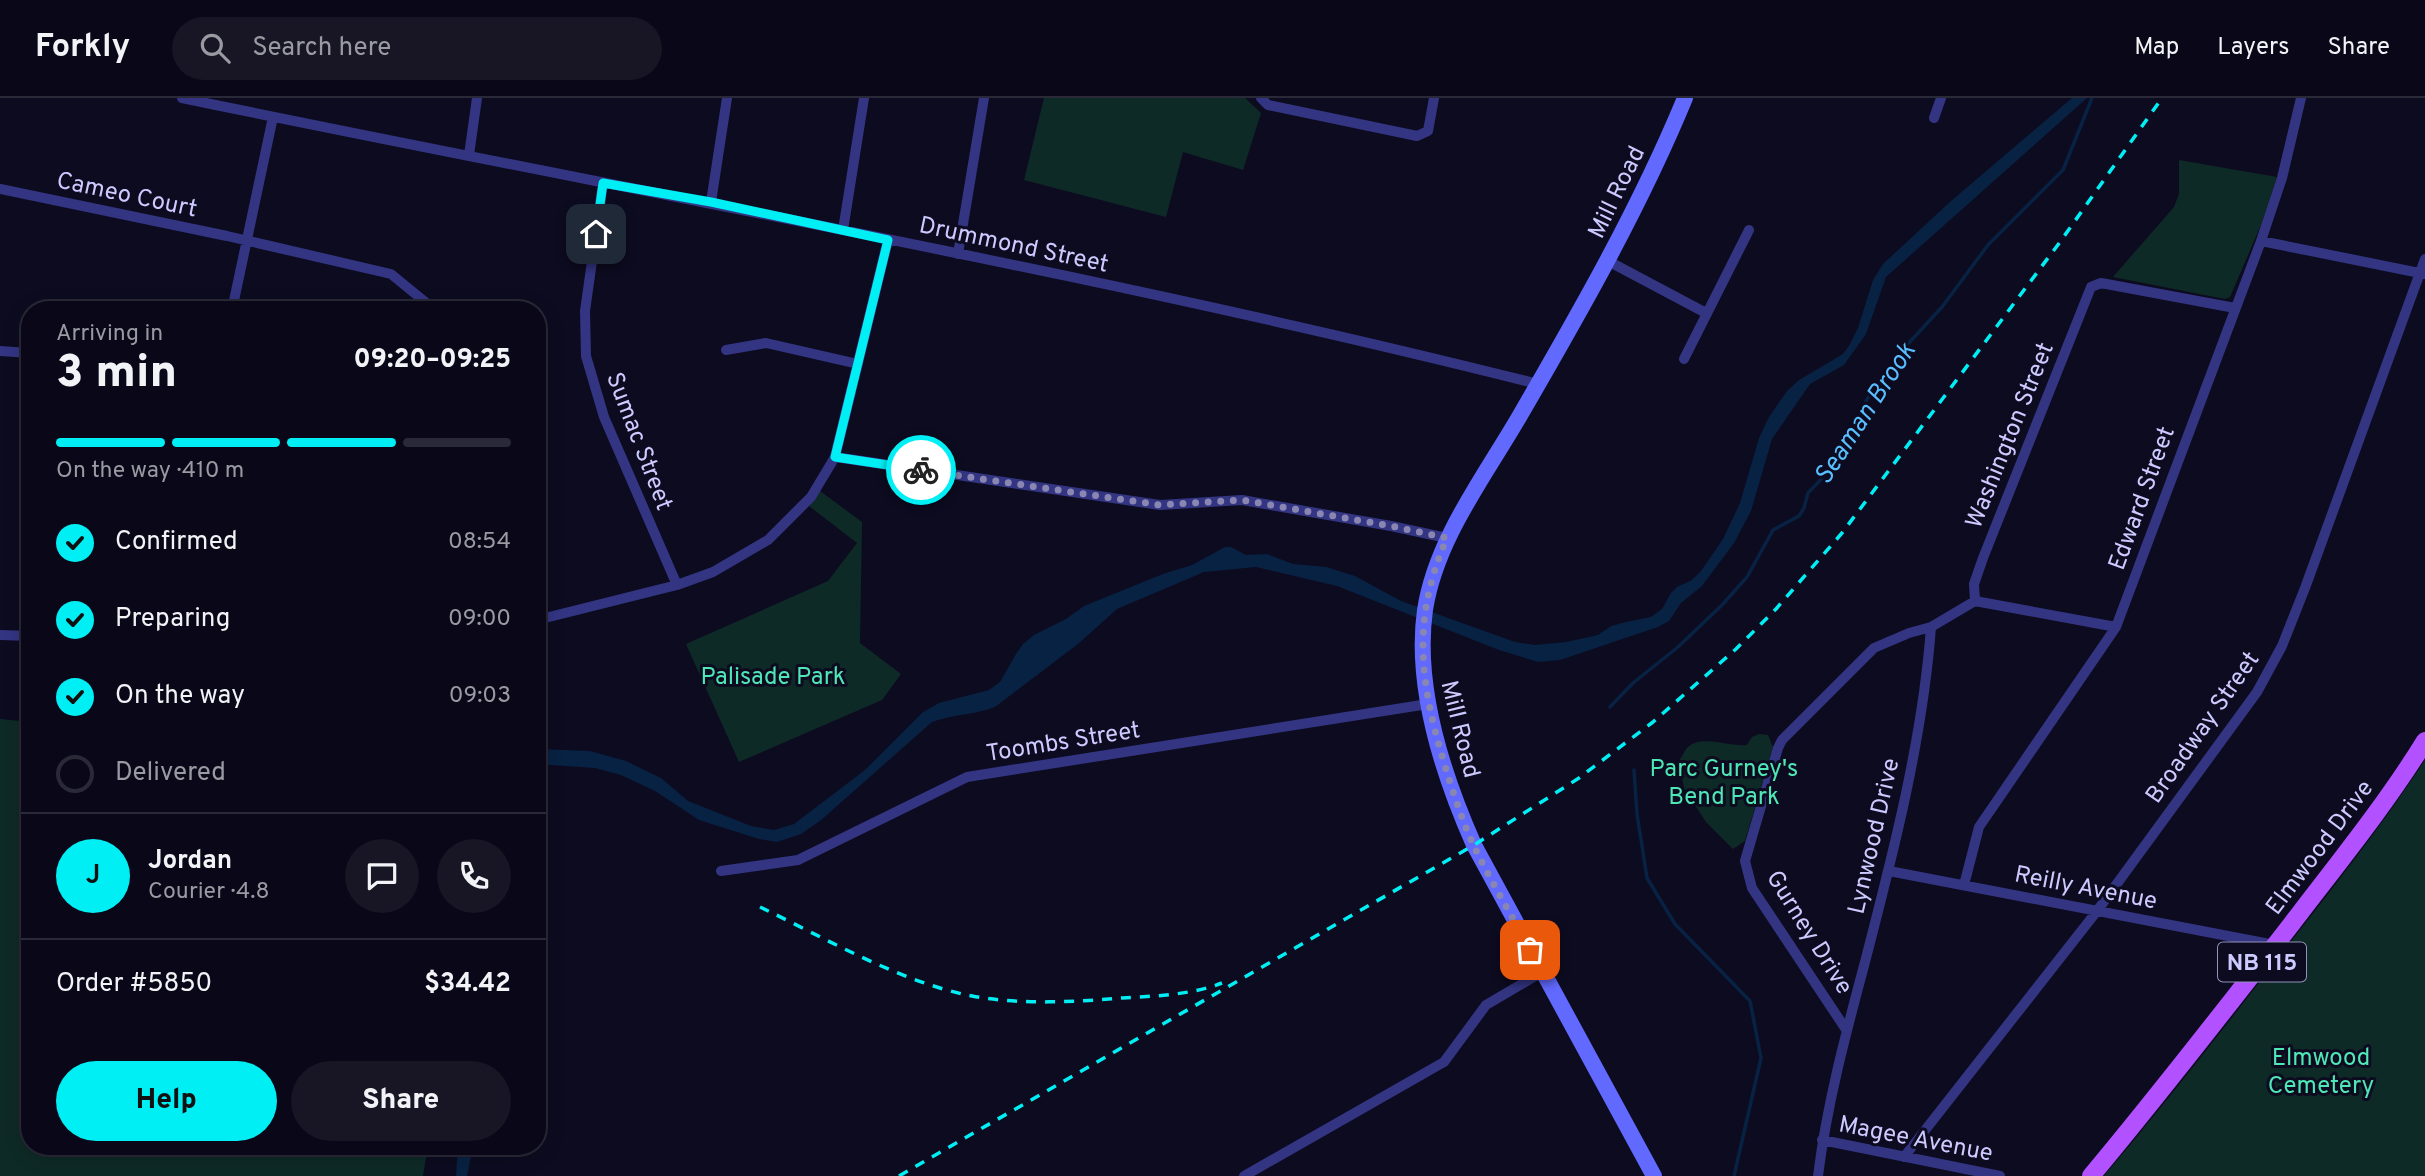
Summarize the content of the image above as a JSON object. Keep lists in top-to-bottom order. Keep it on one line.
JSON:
{"streets":{"main road":["Elmwood Drive","NB 115"],"street":["Mill Road","Cameo Court","Drummond Street","Washington Street","Sumac Street","Edward Street","Broadway Street","Toombs Street","Lynwood Drive","Reilly Avenue","Gurney Drive","Magee Avenue"]},"crossings":[["Mill Road","Drummond Street"],["Mill Road","Toombs Street"],["Drummond Street","Sumac Street"],["Washington Street","Edward Street"],["Washington Street","Gurney Drive"],["Edward Street","Reilly Avenue"],["Broadway Street","Reilly Avenue"],["Broadway Street","Magee Avenue"],["Lynwood Drive","Reilly Avenue"],["Lynwood Drive","Gurney Drive"],["Lynwood Drive","Magee Avenue"],["Elmwood Drive","Reilly Avenue"]],"water":["Seaman Brook"],"parks":["Palisade Park","Parc Gurney's Bend Park","Elmwood Cemetery"],"page":{"header":"Forkly","search":"Search here","nav":["Map","Layers","Share"],"heading":["3 min","Arriving in","09:20–09:25"],"panel":["Jordan","Courier · 4.8","Order #5850","$34.42"],"bar":"On the way · 410 m","list":[["Confirmed","08:54"],["Preparing","09:00"],["On the way","09:03"],"Delivered"],"round":"J","buttons":["Help","Share"]}}
